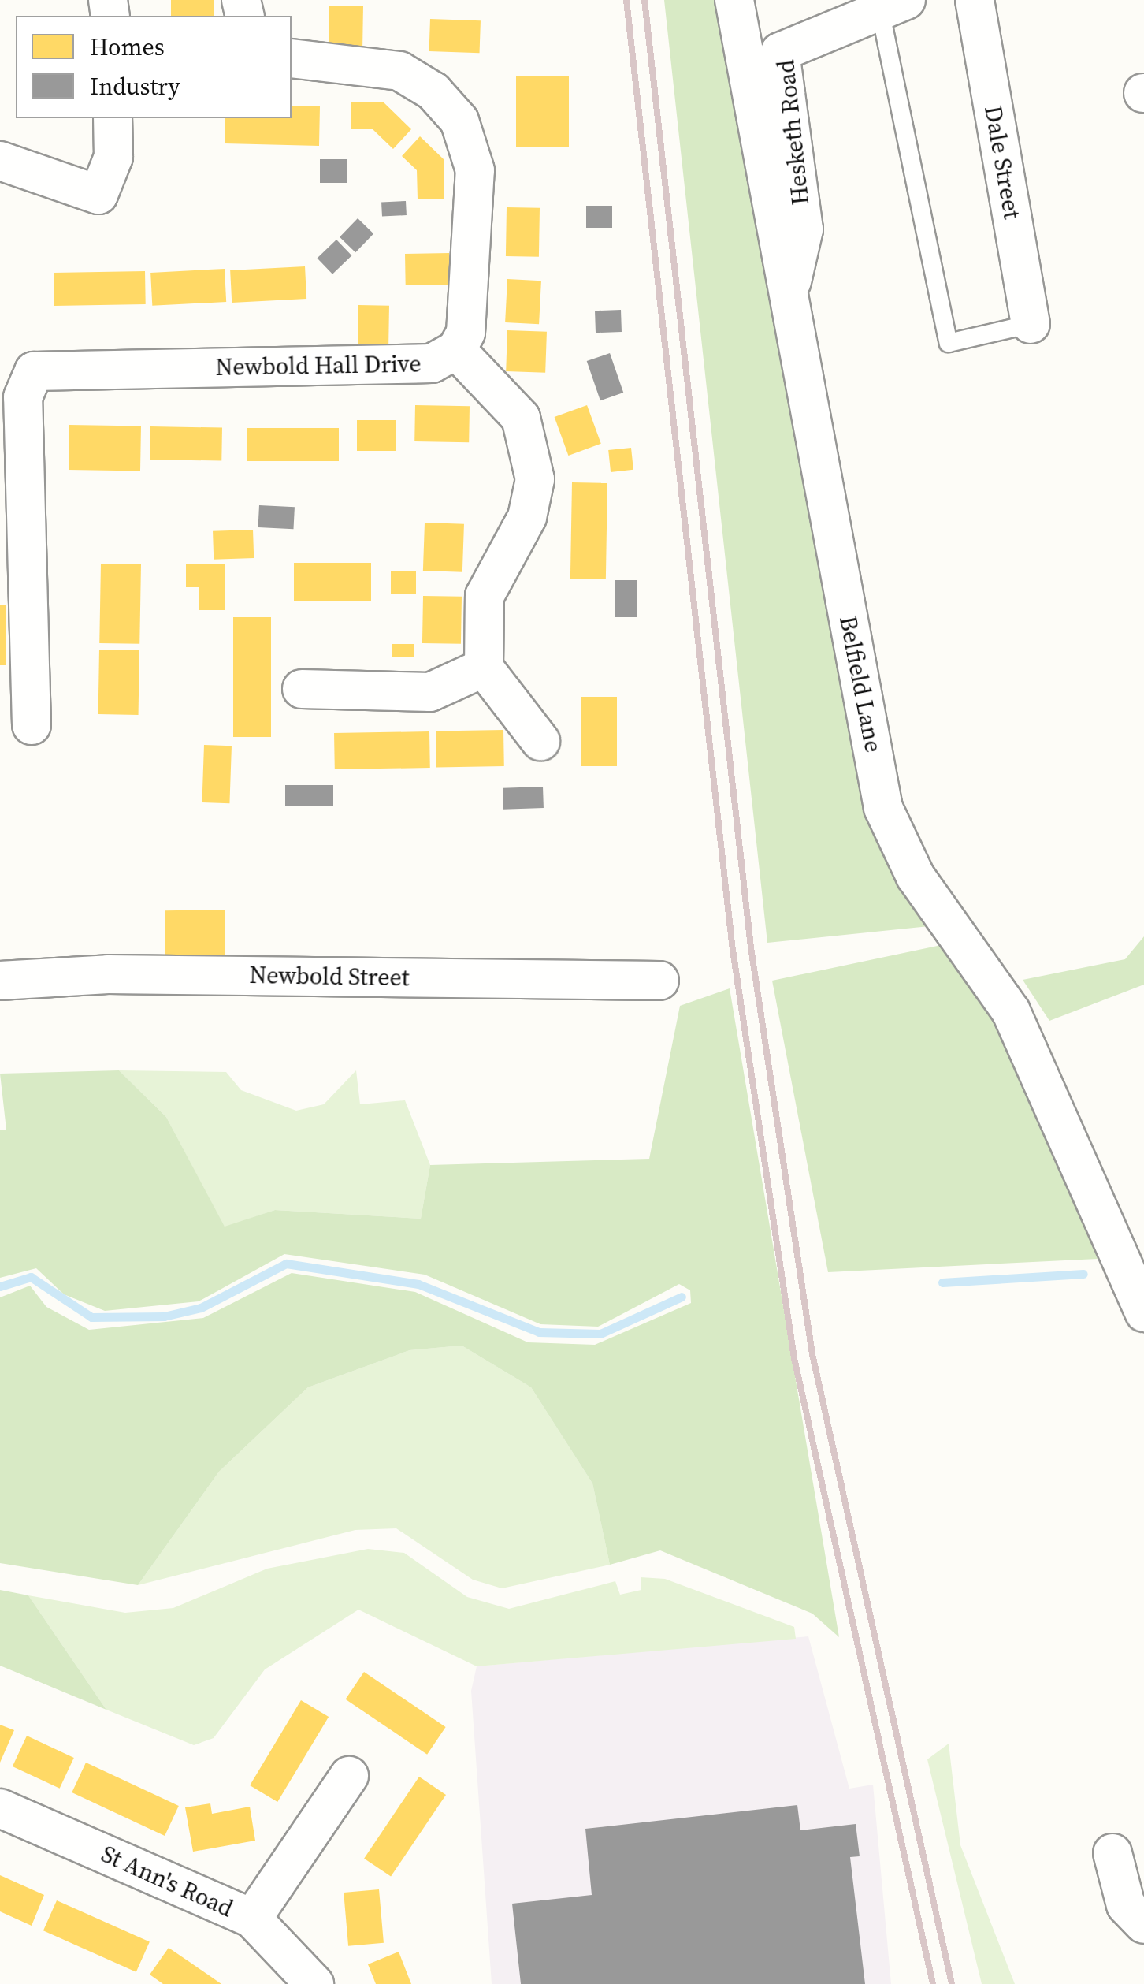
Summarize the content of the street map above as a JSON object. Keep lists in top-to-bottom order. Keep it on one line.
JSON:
{"streets":{"street":["Hesketh Road","Dale Street","Newbold Hall Drive","Belfield Lane","Newbold Street","St Ann's Road"]},"crossings":[["Hesketh Road","Belfield Lane"]],"legend":["Homes","Industry"]}
